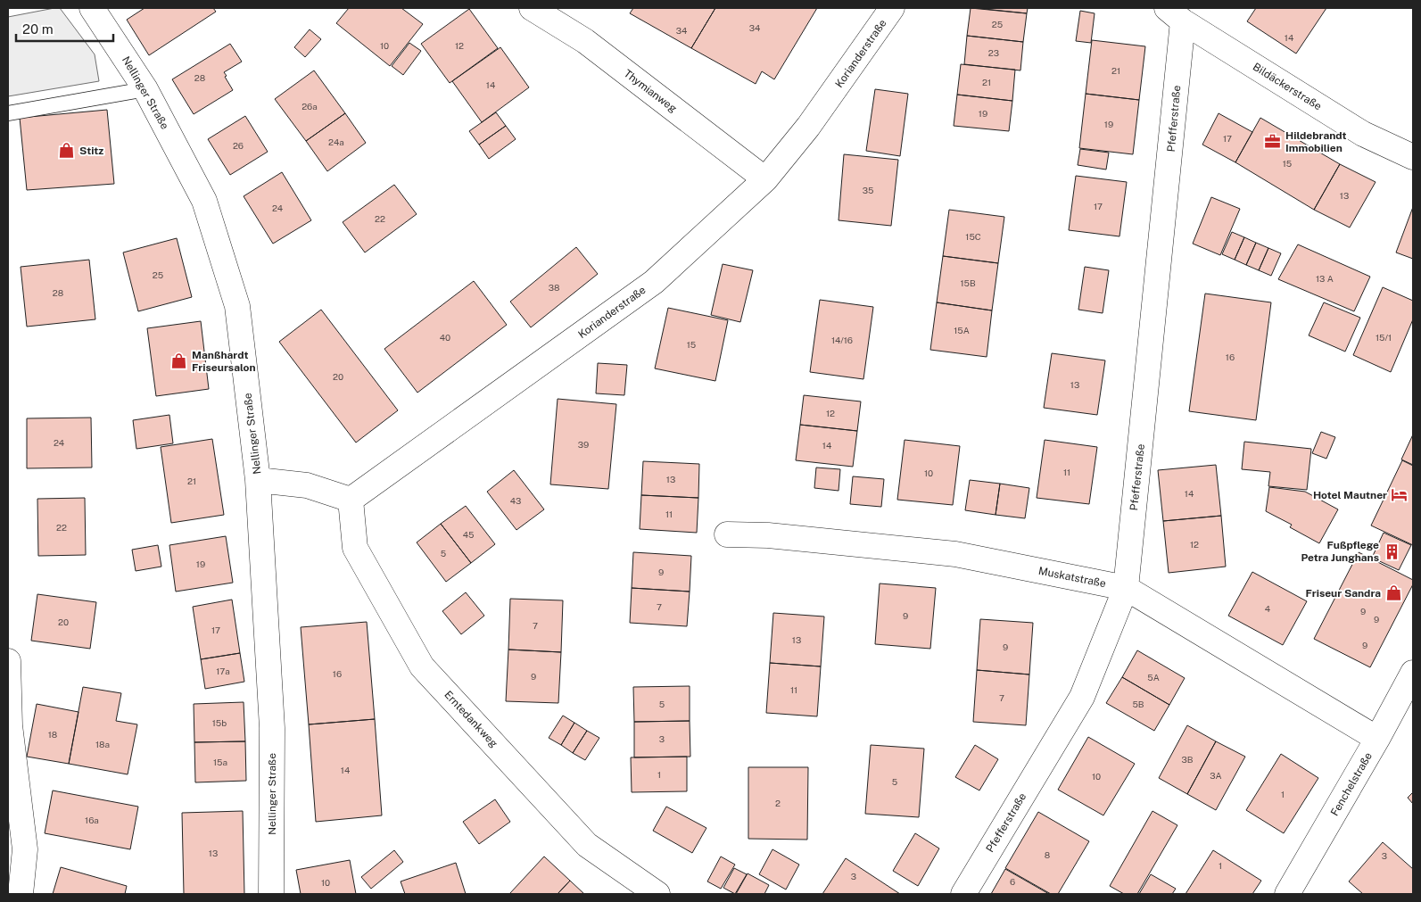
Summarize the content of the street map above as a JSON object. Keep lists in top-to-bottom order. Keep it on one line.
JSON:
{"streets":{"street":["Korianderstraße","Bildäckerstraße","Thymianweg","Nellinger Straße","Pfefferstraße","Muskatstraße","Erntedankweg","Fenchelstraße"]},"crossings":[["Korianderstraße","Thymianweg"],["Korianderstraße","Erntedankweg"],["Bildäckerstraße","Pfefferstraße"],["Pfefferstraße","Muskatstraße"],["Muskatstraße","Fenchelstraße"]],"places":{"office":["Hildebrandt Immobilien"],"shop":["Stitz","Manßhardt Friseursalon","Friseur Sandra"],"hotel":["Hotel Mautner"],"building":["Fußpflege Petra Junghans"]},"house_numbers":["25","34","34","14","10","12","23","21","28","21","14","26a","19","19","17","24a","26","15","35","13","17","24","22","15C","25","13 A","15B","38","28","15A","40","15/1","14/16","15","16","20","13","12","24","39","14","11","10","13","21","14","43","11","22","45","12","5","19","9","7","4","9","9","9","20","7","17","13","9","9","17a","16","9","5A","11","7","5","5B","15b","18","3","18a","3B","15a","14","1","3A","10","5","1","2","16a","13","8","3","1","3","6","10"],"scale_bar":"20 m"}
